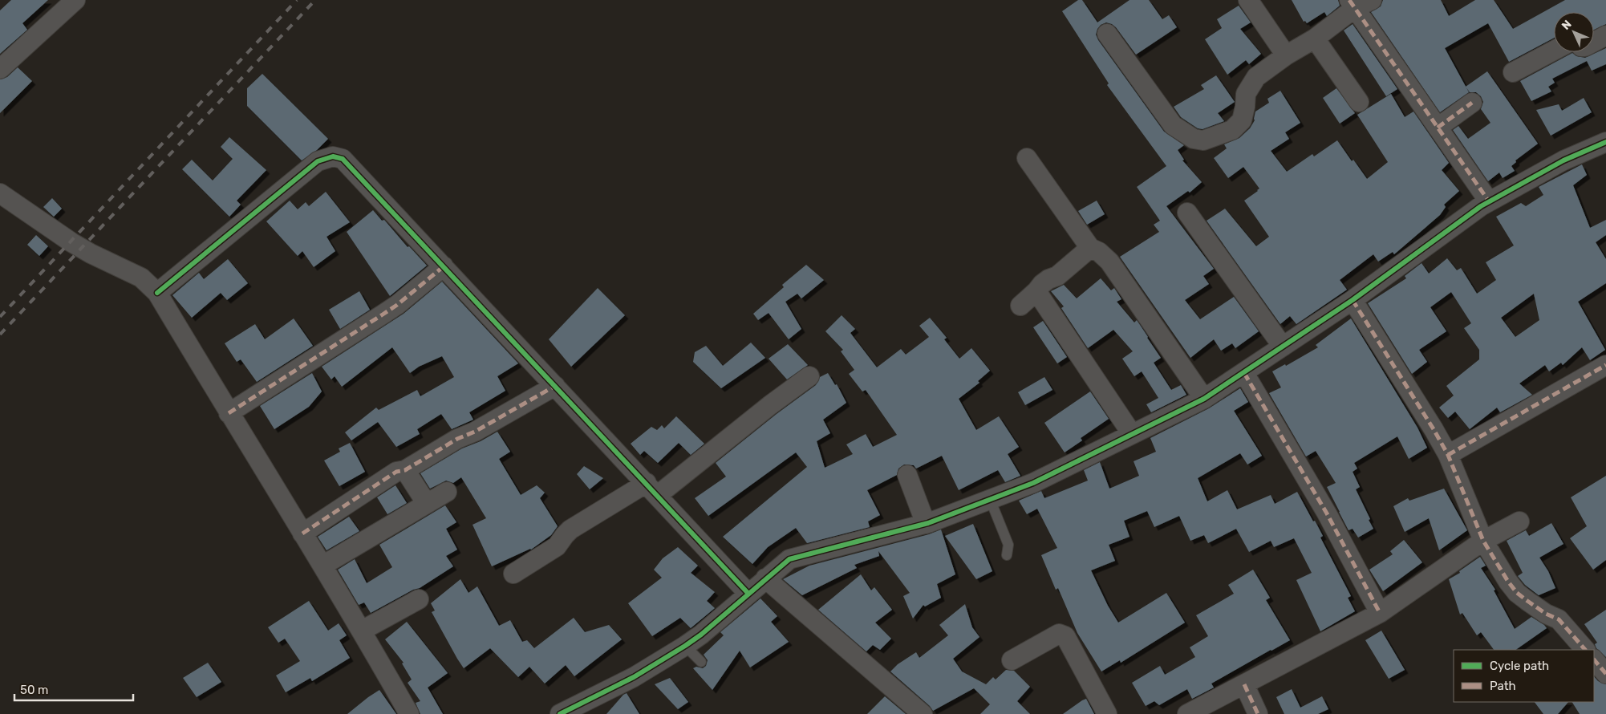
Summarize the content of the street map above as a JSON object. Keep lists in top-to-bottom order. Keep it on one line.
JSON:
{"legend":["Cycle path","Path"],"scale_bar":"50 m","north":"top left"}
